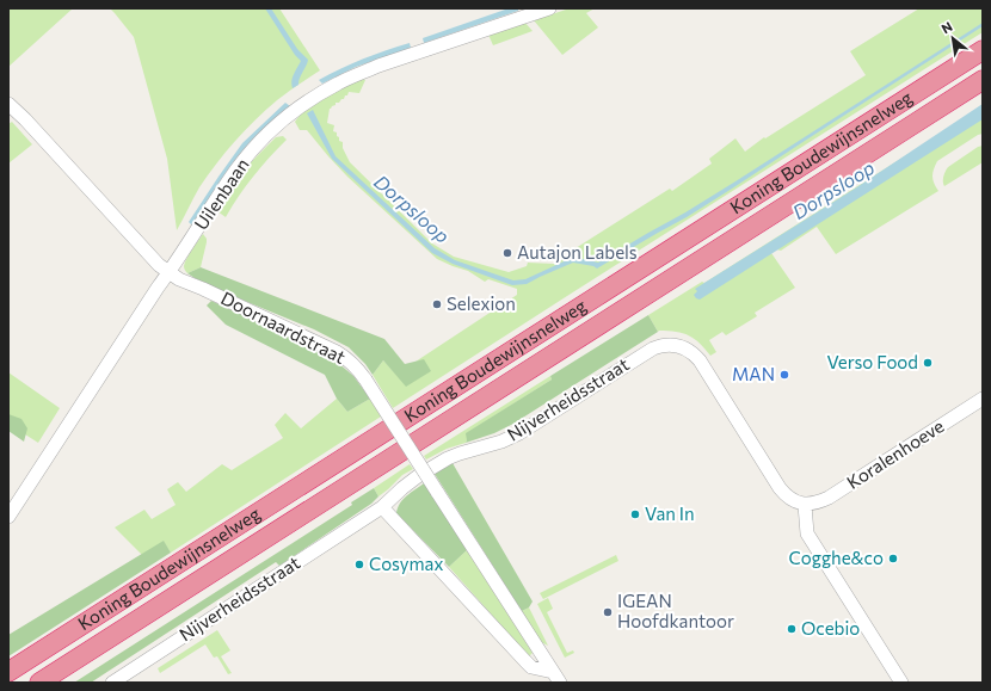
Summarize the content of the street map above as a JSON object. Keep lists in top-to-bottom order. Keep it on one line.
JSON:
{"streets":{"highway":["Koning Boudewijnsnelweg"],"street":["Uilenbaan","Doornaardstraat","Nijverheidsstraat","Koralenhoeve"]},"crossings":[["Uilenbaan","Doornaardstraat"],["Doornaardstraat","Nijverheidsstraat"],["Nijverheidsstraat","Koralenhoeve"]],"water":["Dorpsloop"],"places":["Autajon Labels","Selexion","Verso Food","MAN","Van In","Cogghe&co","Cosymax","IGEAN Hoofdkantoor","Ocebio"],"north":"top left"}
